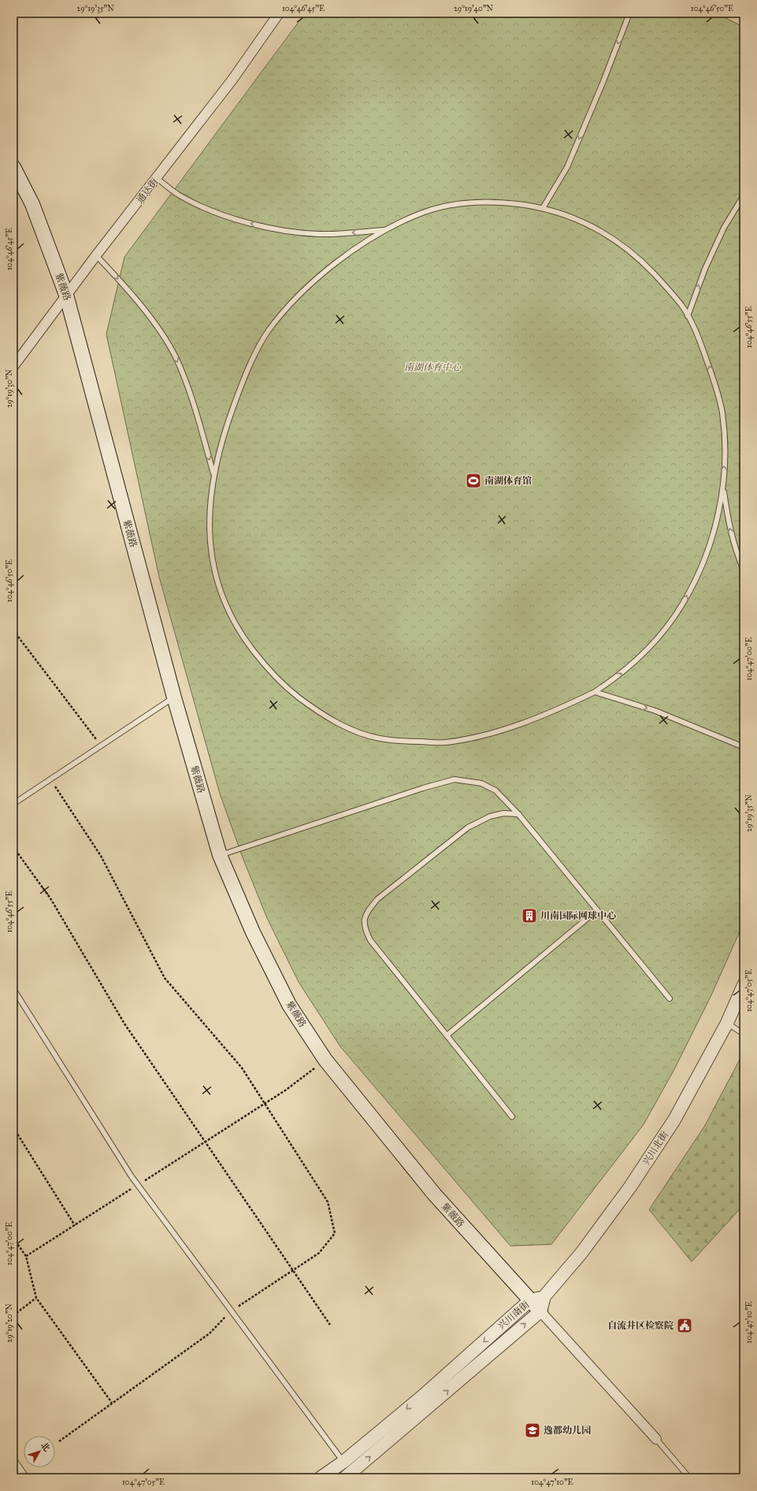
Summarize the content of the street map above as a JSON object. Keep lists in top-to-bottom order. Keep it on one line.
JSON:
{"streets":{"main road":["紫薇路"],"street":["通达街","兴川北街","兴川南街"]},"crossings":[["通达街","紫薇路"],["紫薇路","兴川南街"],["兴川北街","兴川南街"]],"parks":["南湖体育中心"],"places":{"sports":["南湖体育馆"],"building":["川南国际网球中心"],"public building":["自流井区检察院"],"school or university":["逸都幼儿园"]},"north":"top right","coordinates":["29°19'35\"N","104°46'45\"E","29°19'40\"N","104°46'50\"E","104°46'55\"E","29°19'30\"N","104°47'00\"E","104°47'05\"E","104°47'10\"E","29°19'20\"N"]}
